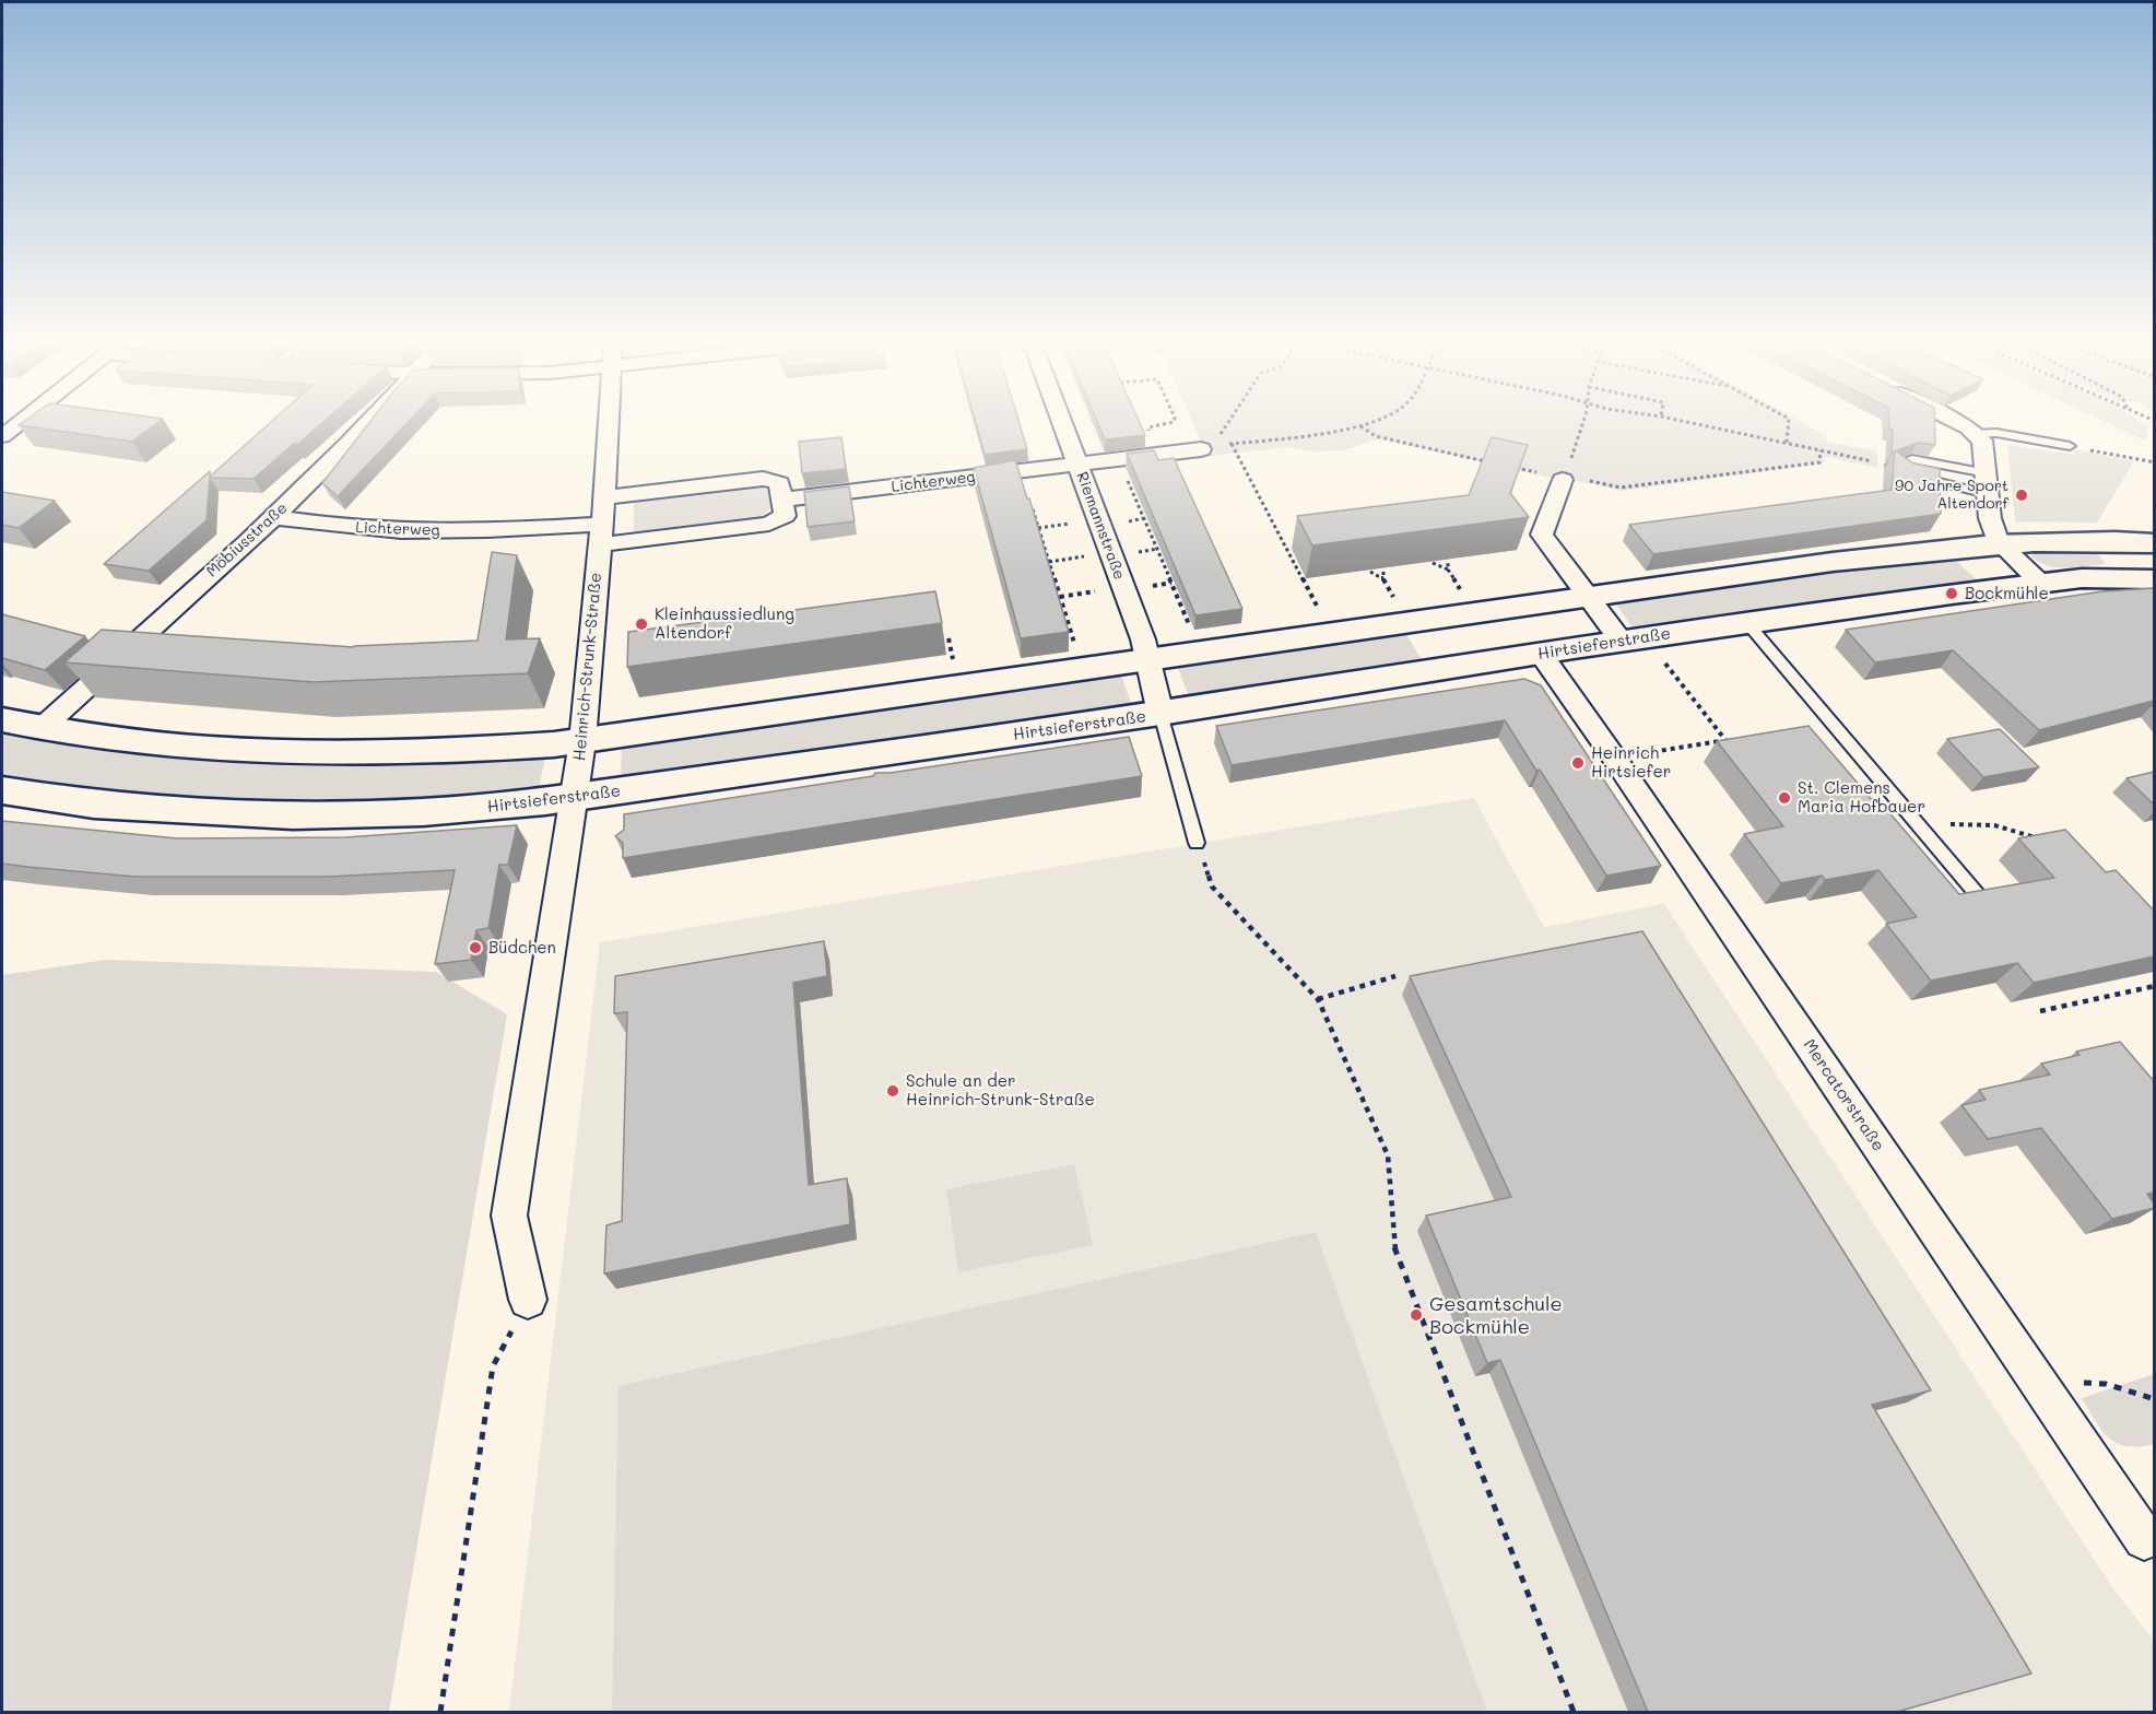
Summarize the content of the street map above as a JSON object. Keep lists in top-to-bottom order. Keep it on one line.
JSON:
{"streets":{"main road":["Hirtsieferstraße"],"street":["Lichterweg","Riemannstraße","Möbiusstraße","Heinrich-Strunk-Straße","Mercatorstraße"]},"crossings":[["Lichterweg","Riemannstraße"],["Lichterweg","Möbiusstraße"],["Lichterweg","Heinrich-Strunk-Straße"],["Riemannstraße","Hirtsieferstraße"],["Hirtsieferstraße","Heinrich-Strunk-Straße"],["Hirtsieferstraße","Mercatorstraße"]],"places":["90 Jahre Sport Altendorf","Bockmühle","Kleinhaussiedlung Altendorf","Heinrich Hirtsiefer","St. Clemens Maria Hofbauer","Büdchen","Schule an der Heinrich-Strunk-Straße","Gesamtschule Bockmühle"]}
